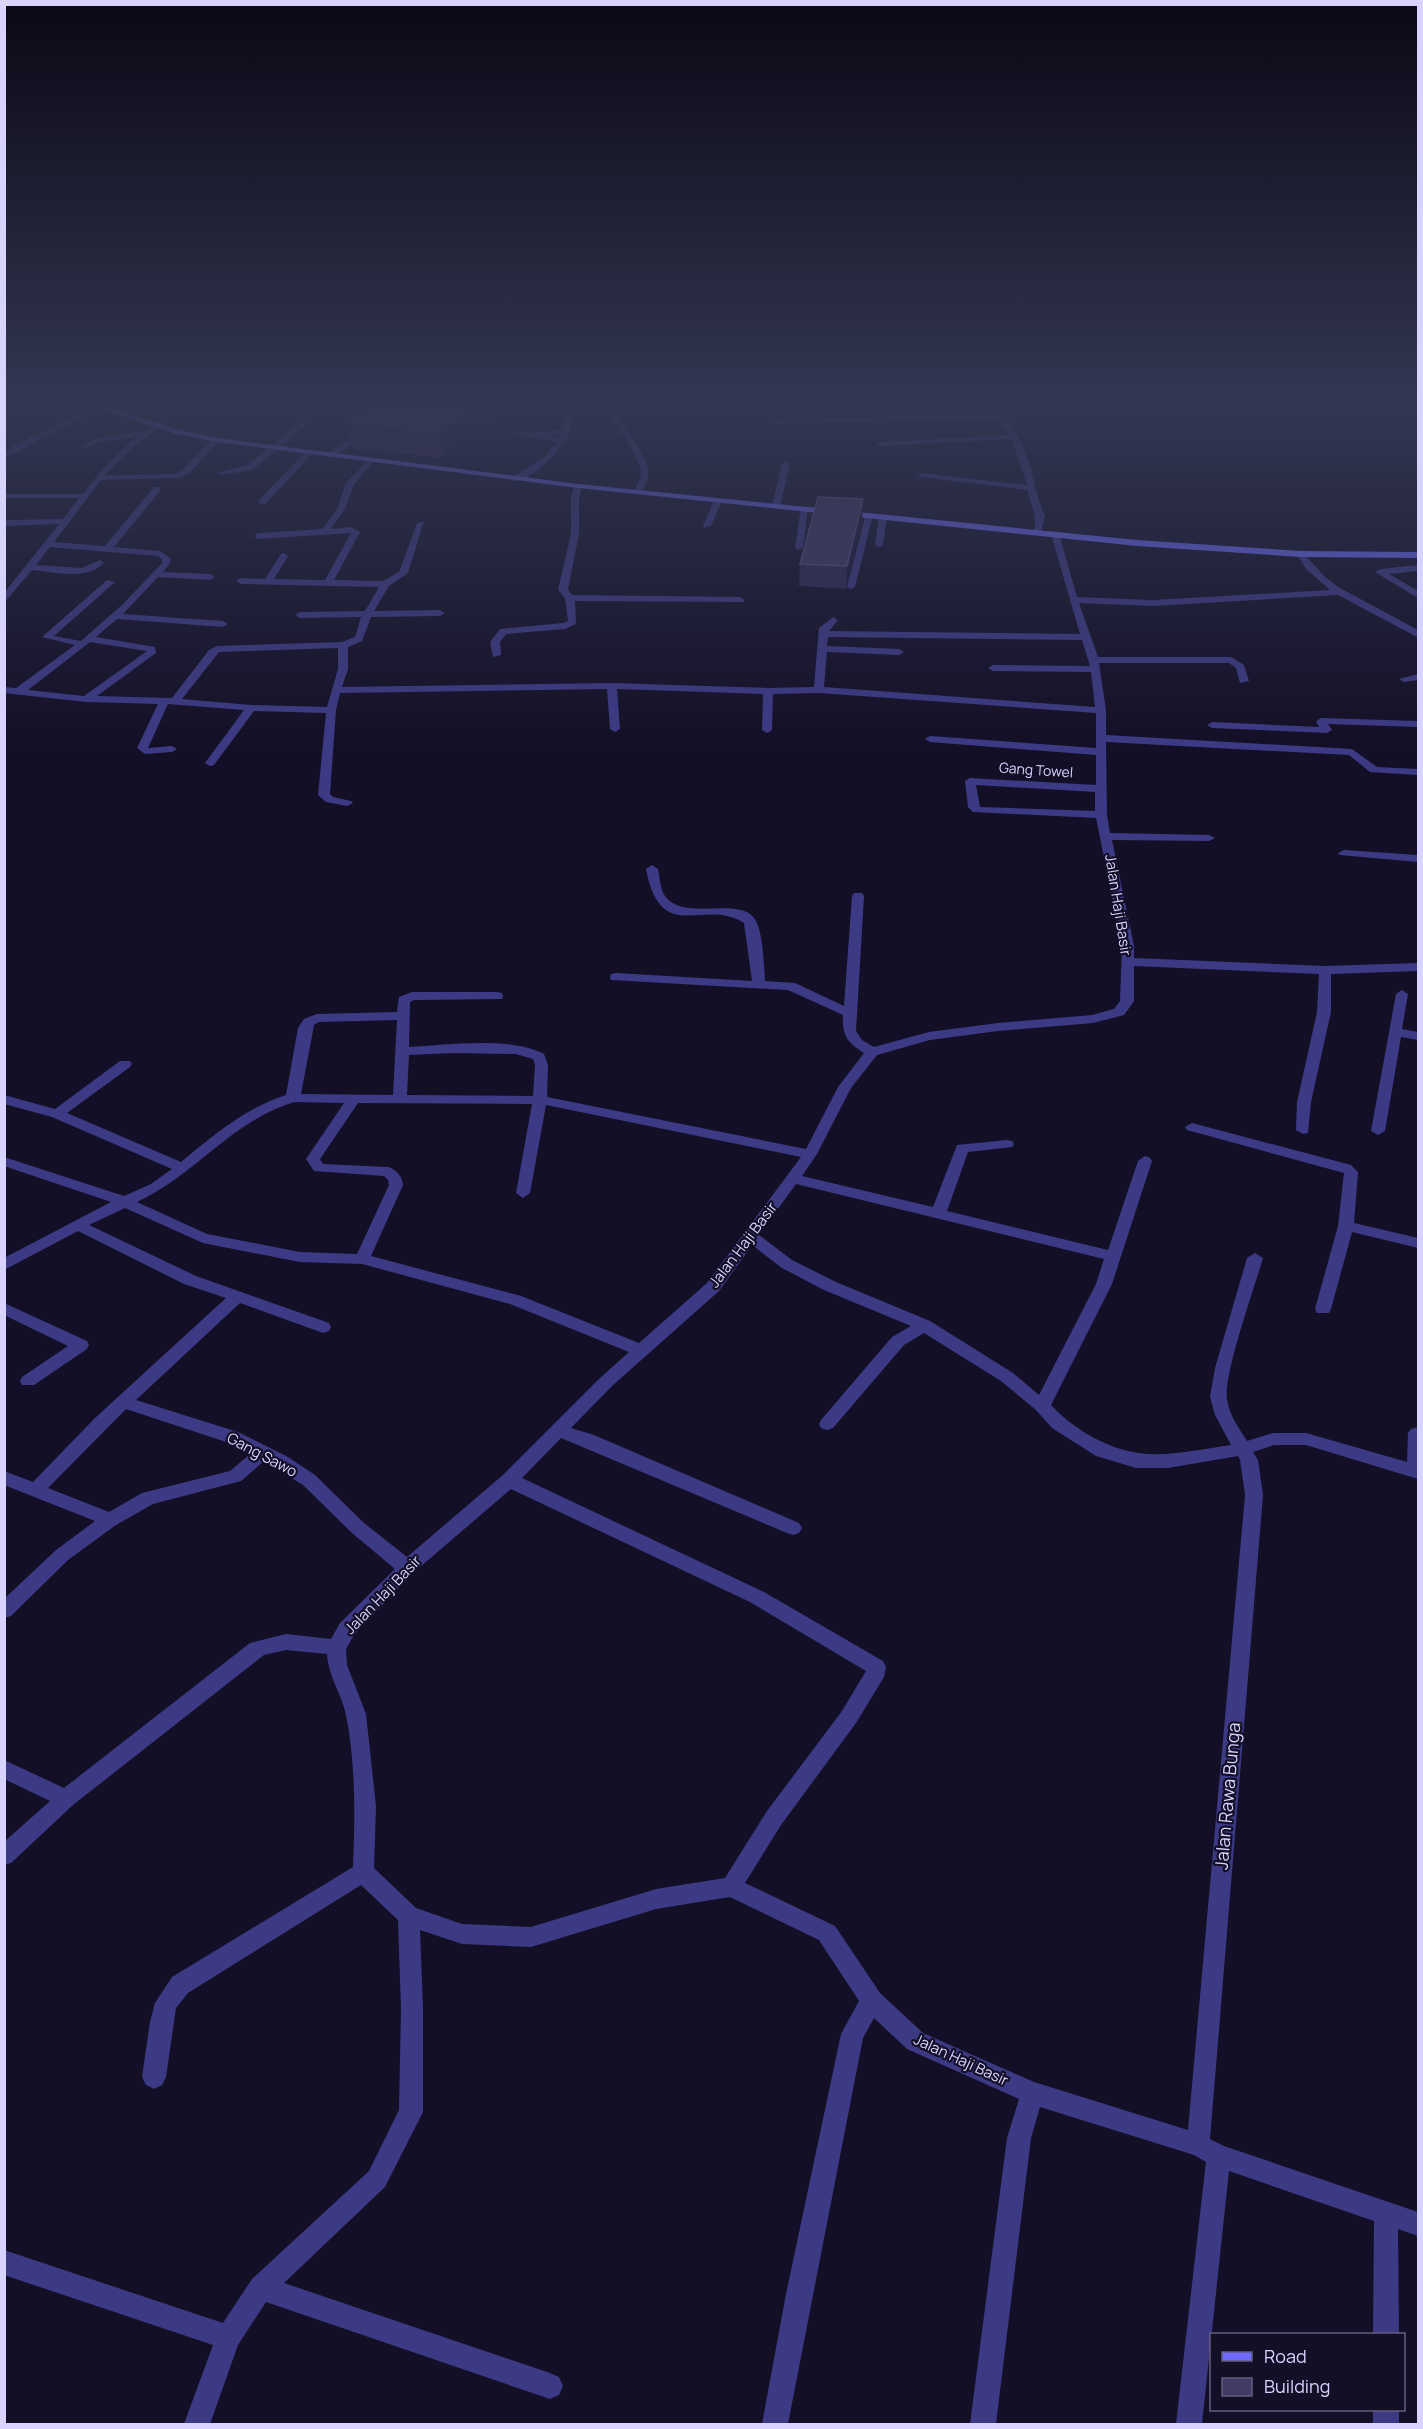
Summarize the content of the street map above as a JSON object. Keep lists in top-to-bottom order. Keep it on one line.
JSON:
{"streets":{"street":["Gang Towel","Jalan Haji Basir","Gang Sawo","Jalan Rawa Bunga"]},"crossings":[["Gang Towel","Jalan Haji Basir"],["Jalan Haji Basir","Gang Sawo"],["Jalan Haji Basir","Jalan Rawa Bunga"]],"legend":["Road","Building"]}
